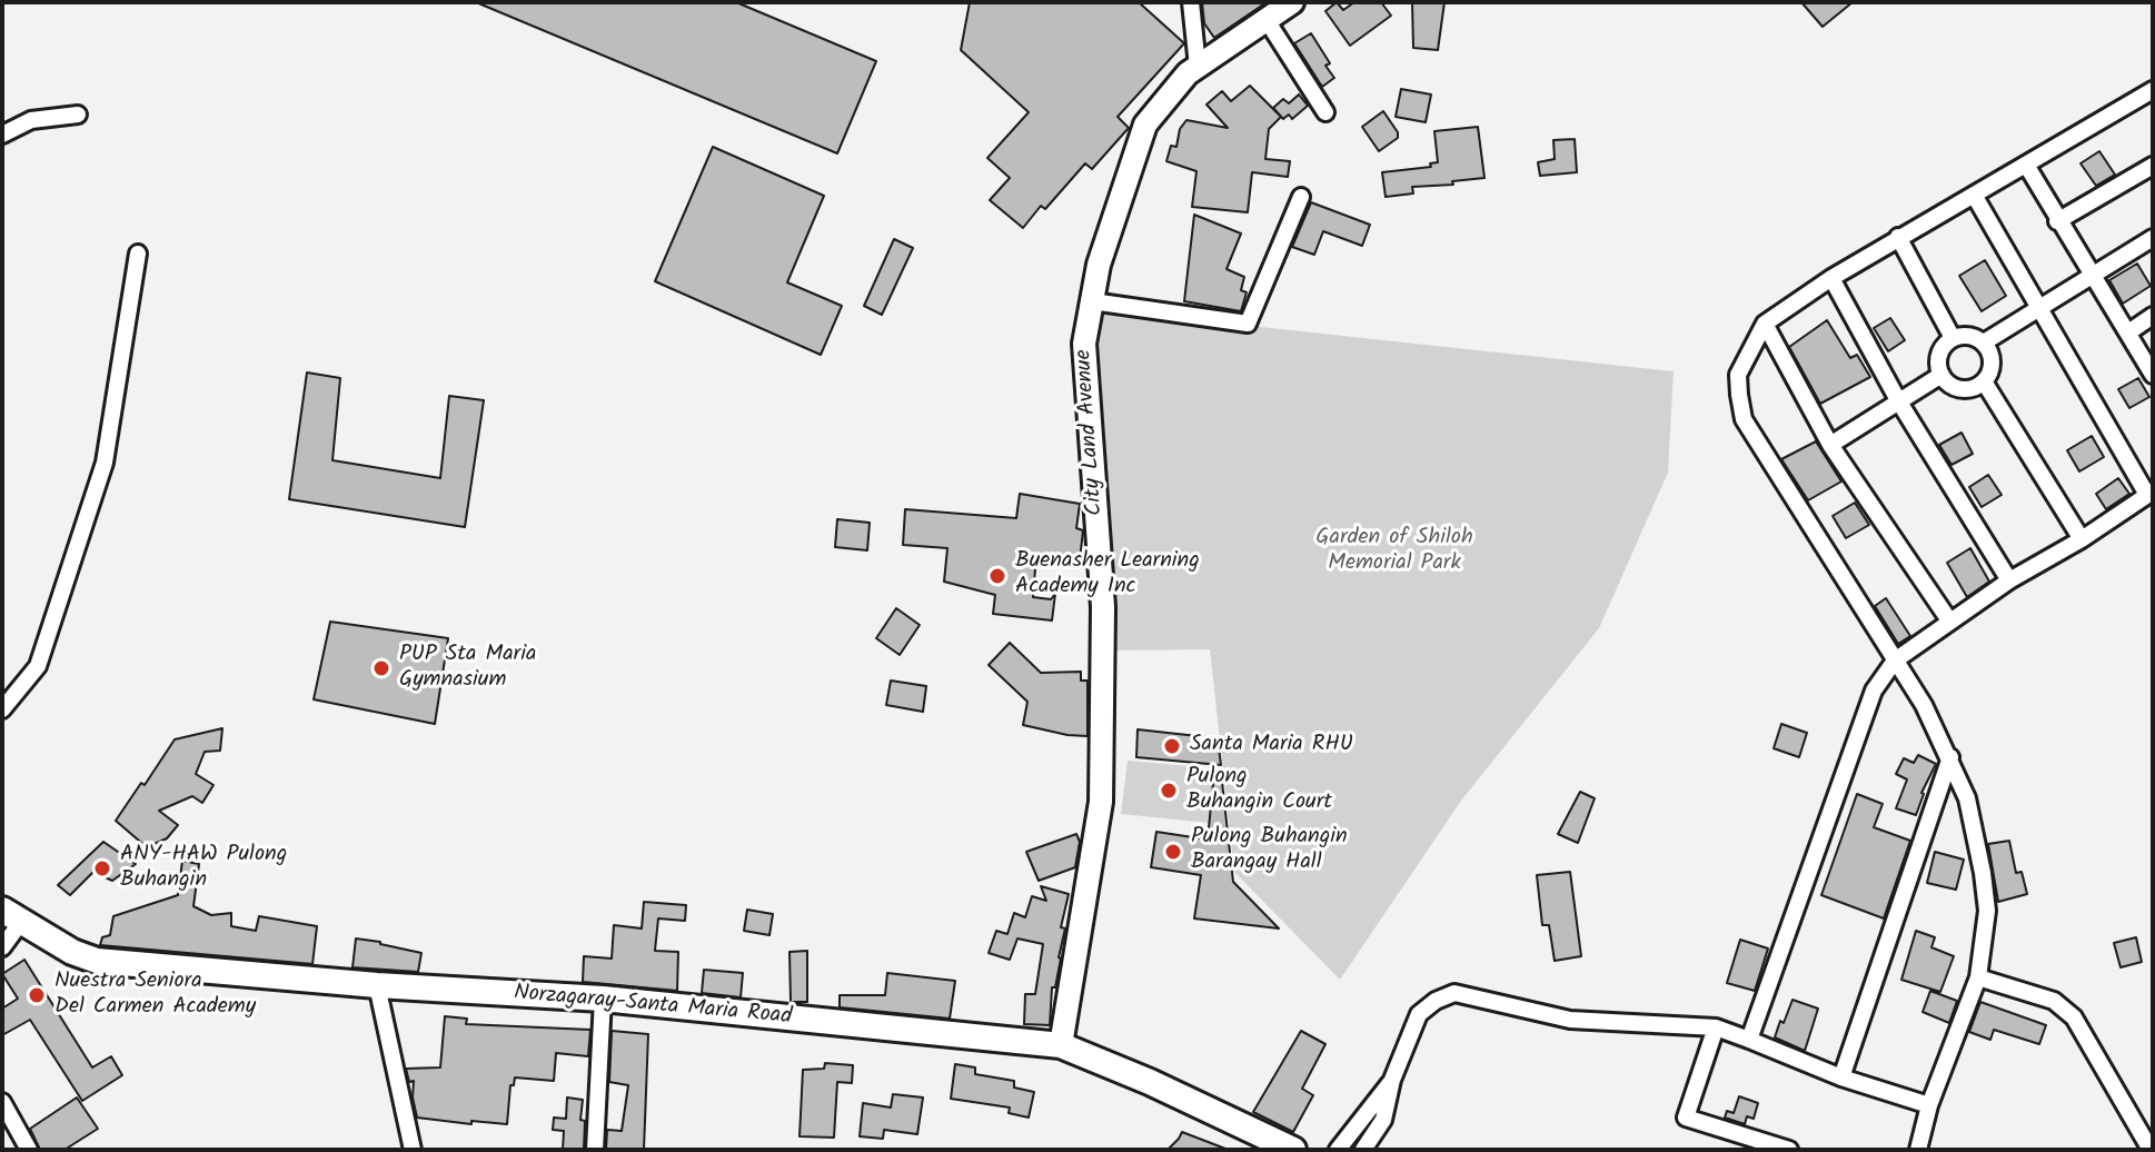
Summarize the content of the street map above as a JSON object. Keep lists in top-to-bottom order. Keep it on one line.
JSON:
{"streets":{"main road":["Norzagaray-Santa Maria Road"],"street":["City Land Avenue"]},"crossings":[["City Land Avenue","Norzagaray-Santa Maria Road"]],"parks":["Garden of Shiloh Memorial Park"],"places":["Buenasher Learning Academy Inc","PUP Sta Maria Gymnasium","Santa Maria RHU","Pulong Buhangin Court","Pulong Buhangin Barangay Hall","ANY-HAW Pulong Buhangin","Nuestra Seniora Del Carmen Academy"]}
